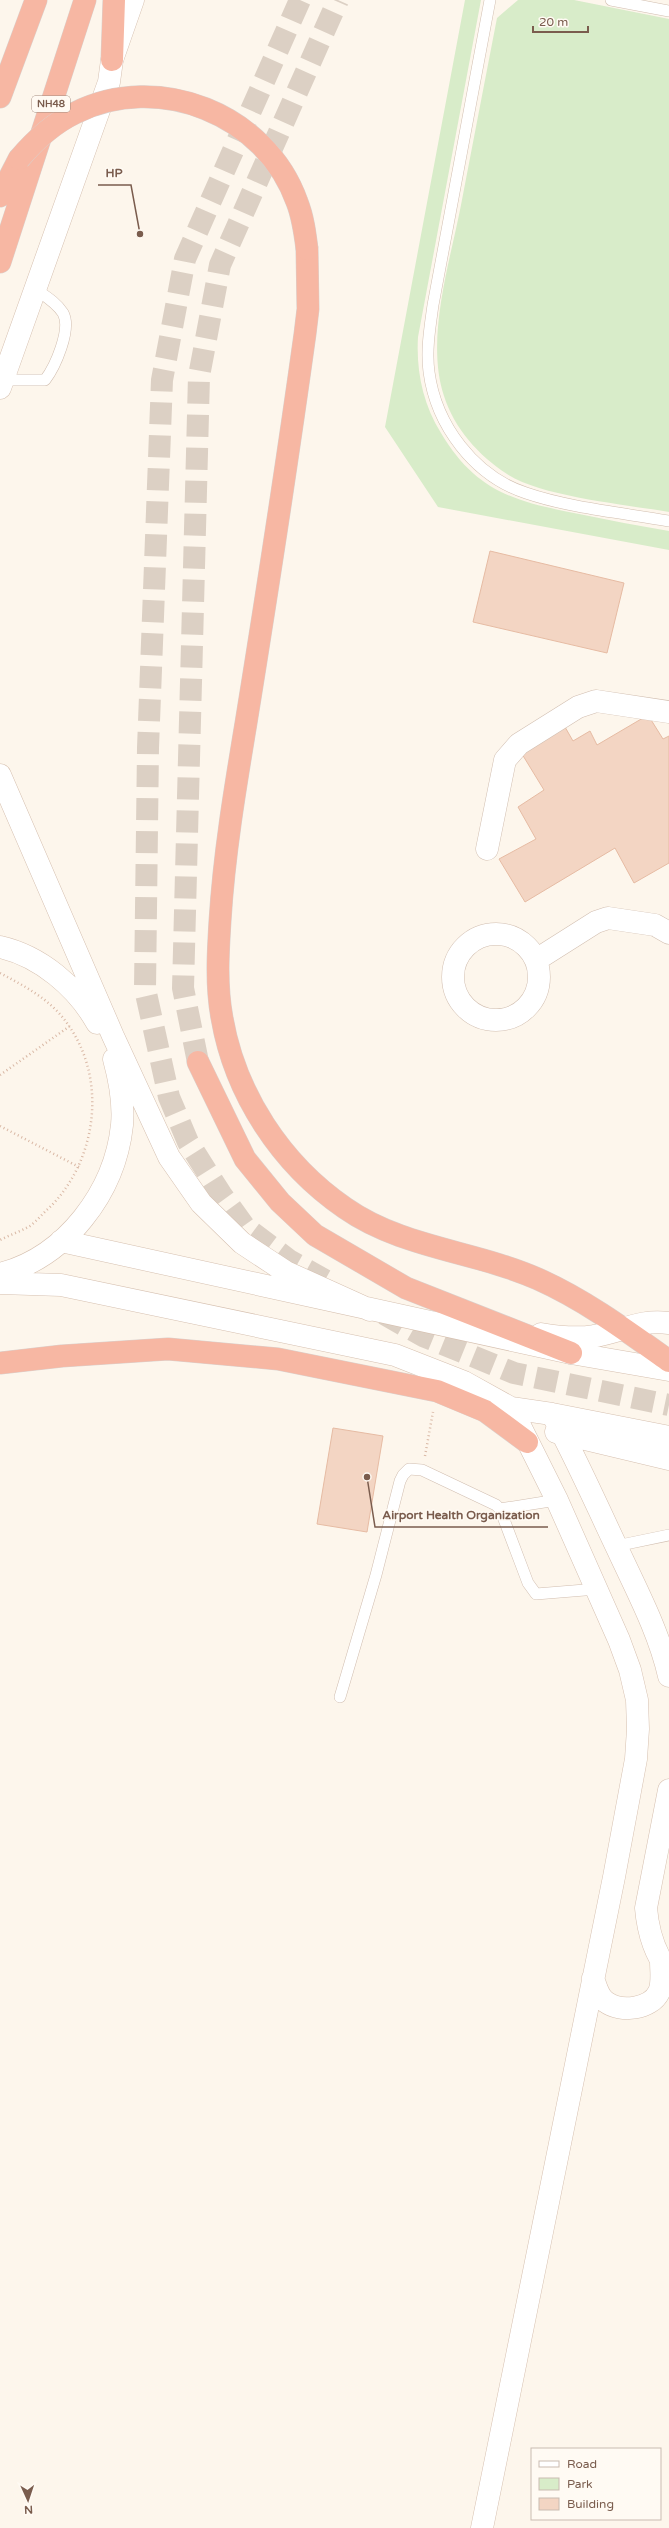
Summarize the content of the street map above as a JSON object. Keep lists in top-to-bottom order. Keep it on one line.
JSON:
{"streets":{"highway":["NH48"]},"places":["HP","Airport Health Organization"],"legend":["Road","Park","Building"],"scale_bar":"20 m","north":"bottom"}
